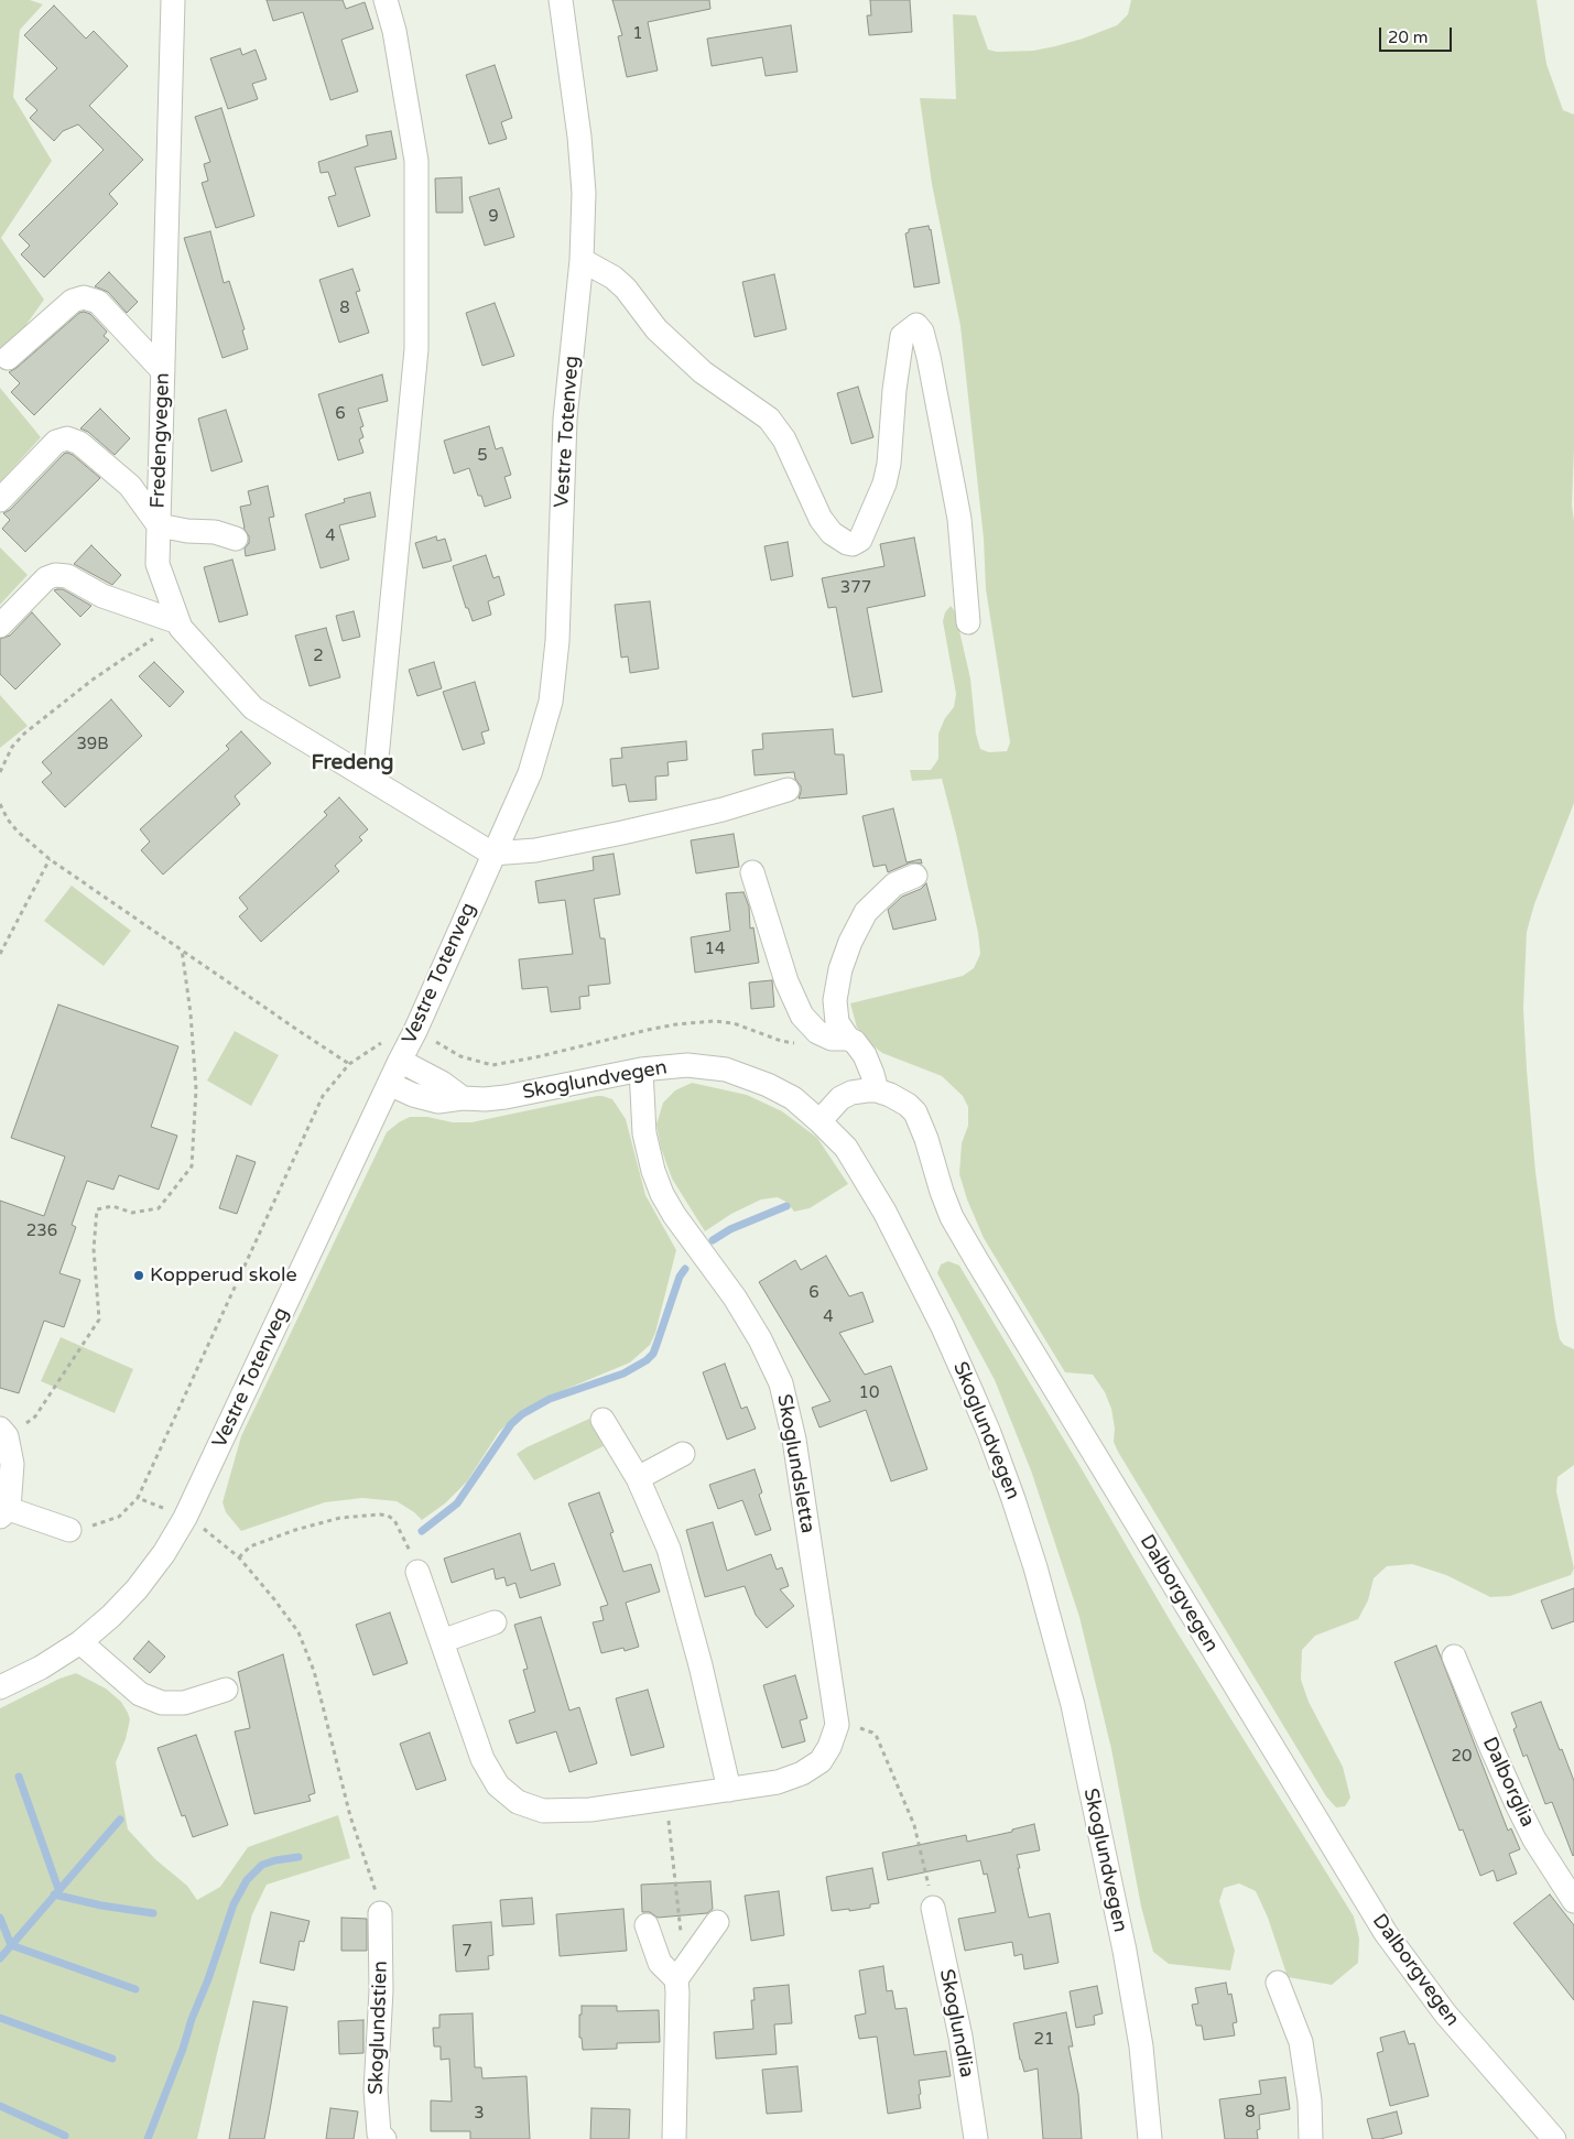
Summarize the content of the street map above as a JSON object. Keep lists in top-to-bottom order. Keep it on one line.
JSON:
{"streets":{"street":["Vestre Totenveg","Fredengvegen","Skoglundvegen","Skoglundsletta","Dalborgvegen","Dalborglia","Skoglundlia","Skoglundstien"]},"crossings":[["Vestre Totenveg","Fredengvegen"],["Vestre Totenveg","Skoglundvegen"],["Skoglundvegen","Skoglundsletta"],["Skoglundvegen","Dalborgvegen"]],"districts":["Fredeng"],"places":["Kopperud skole"],"house_numbers":["1","9","8","6","5","4","377","2","39B","14","236","6","4","10","20","7","21","8","3"],"scale_bar":"20 m"}
